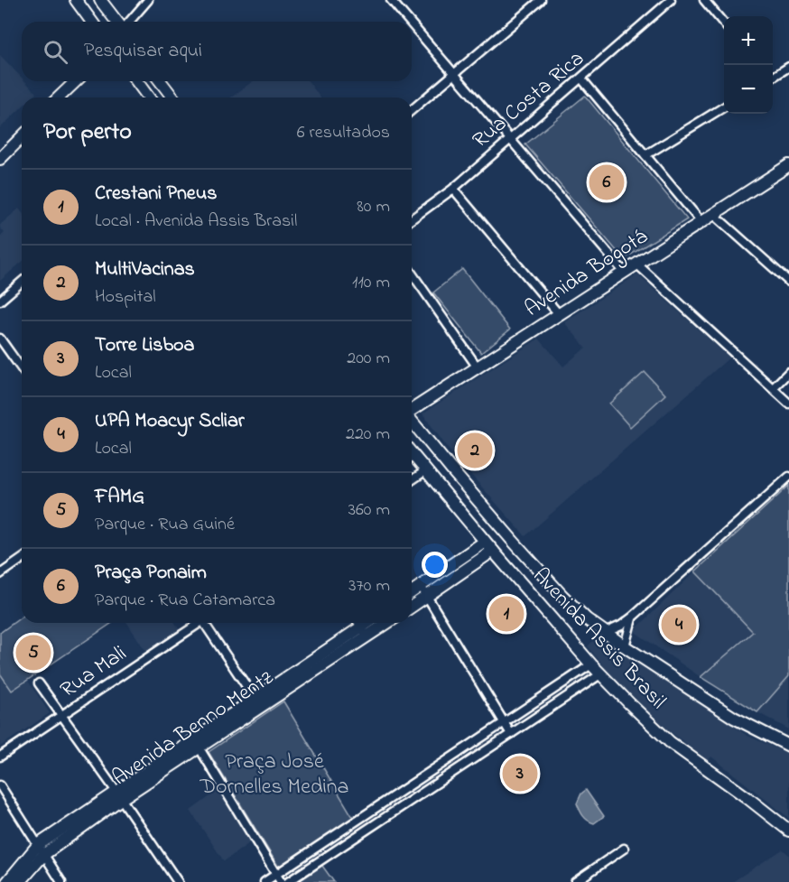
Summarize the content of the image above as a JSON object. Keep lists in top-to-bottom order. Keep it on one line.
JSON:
{"streets":{"main road":["Avenida Bogotá","Avenida Assis Brasil","Avenida Benno Mentz"],"street":["Rua Costa Rica","Rua Mali"]},"parks":["Praça José Dornelles Medina"],"page":{"map_buttons":["+","−"],"search":"Pesquisar aqui","heading":["Por perto","6 resultados"],"pins":["6","2","1","4","5","3"],"list":[{"mark":"1","name":"Crestani Pneus","note":"Local · Avenida Assis Brasil","value":"80 m"},{"mark":"2","name":"MultiVacinas","note":"Hospital","value":"110 m"},{"mark":"3","name":"Torre Lisboa","note":"Local","value":"200 m"},{"mark":"4","name":"UPA Moacyr Scliar","note":"Local","value":"220 m"},{"mark":"5","name":"FAMG","note":"Parque · Rua Guiné","value":"360 m"},{"mark":"6","name":"Praça Ponaim","note":"Parque · Rua Catamarca","value":"370 m"}]}}
